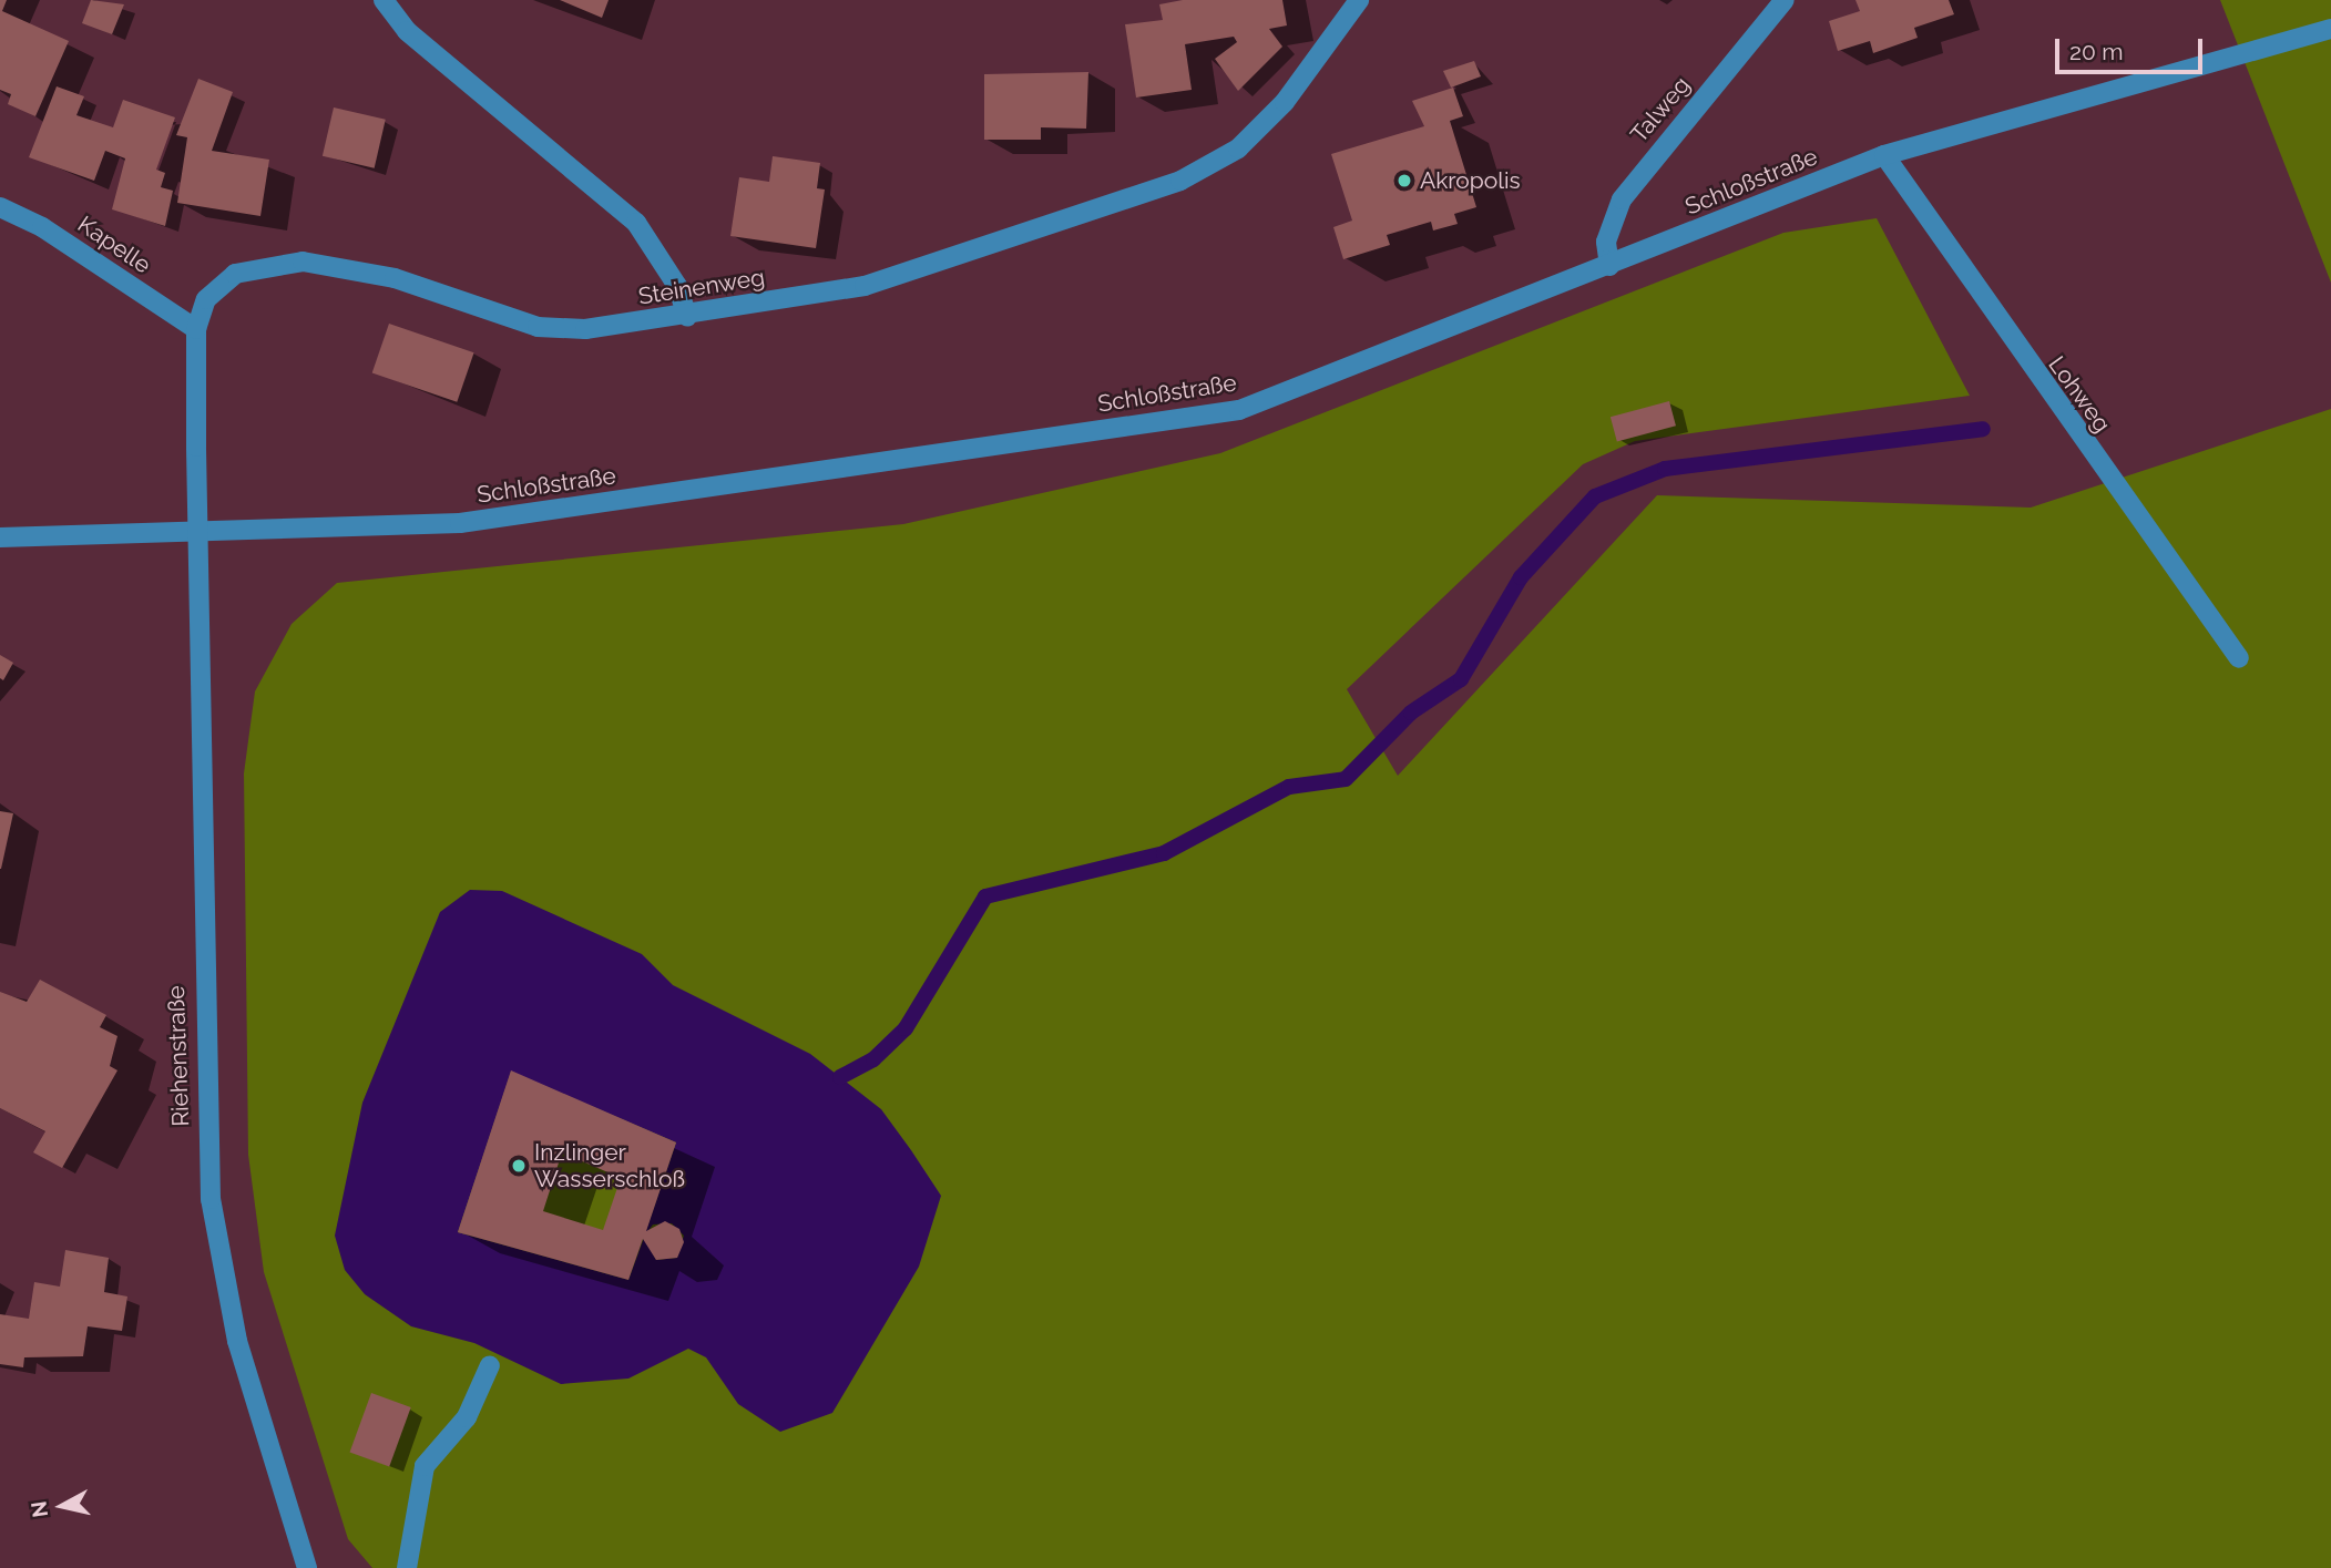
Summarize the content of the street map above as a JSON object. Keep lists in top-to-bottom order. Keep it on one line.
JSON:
{"streets":{"street":["Talweg","Schloßstraße","Kapelle","Steinenweg","Lohweg","Riehenstraße"]},"crossings":[["Talweg","Schloßstraße"],["Schloßstraße","Steinenweg"],["Schloßstraße","Lohweg"],["Schloßstraße","Riehenstraße"],["Kapelle","Steinenweg"],["Steinenweg","Riehenstraße"]],"places":["Akropolis","Inzlinger Wasserschloß"],"scale_bar":"20 m","north":"left"}
